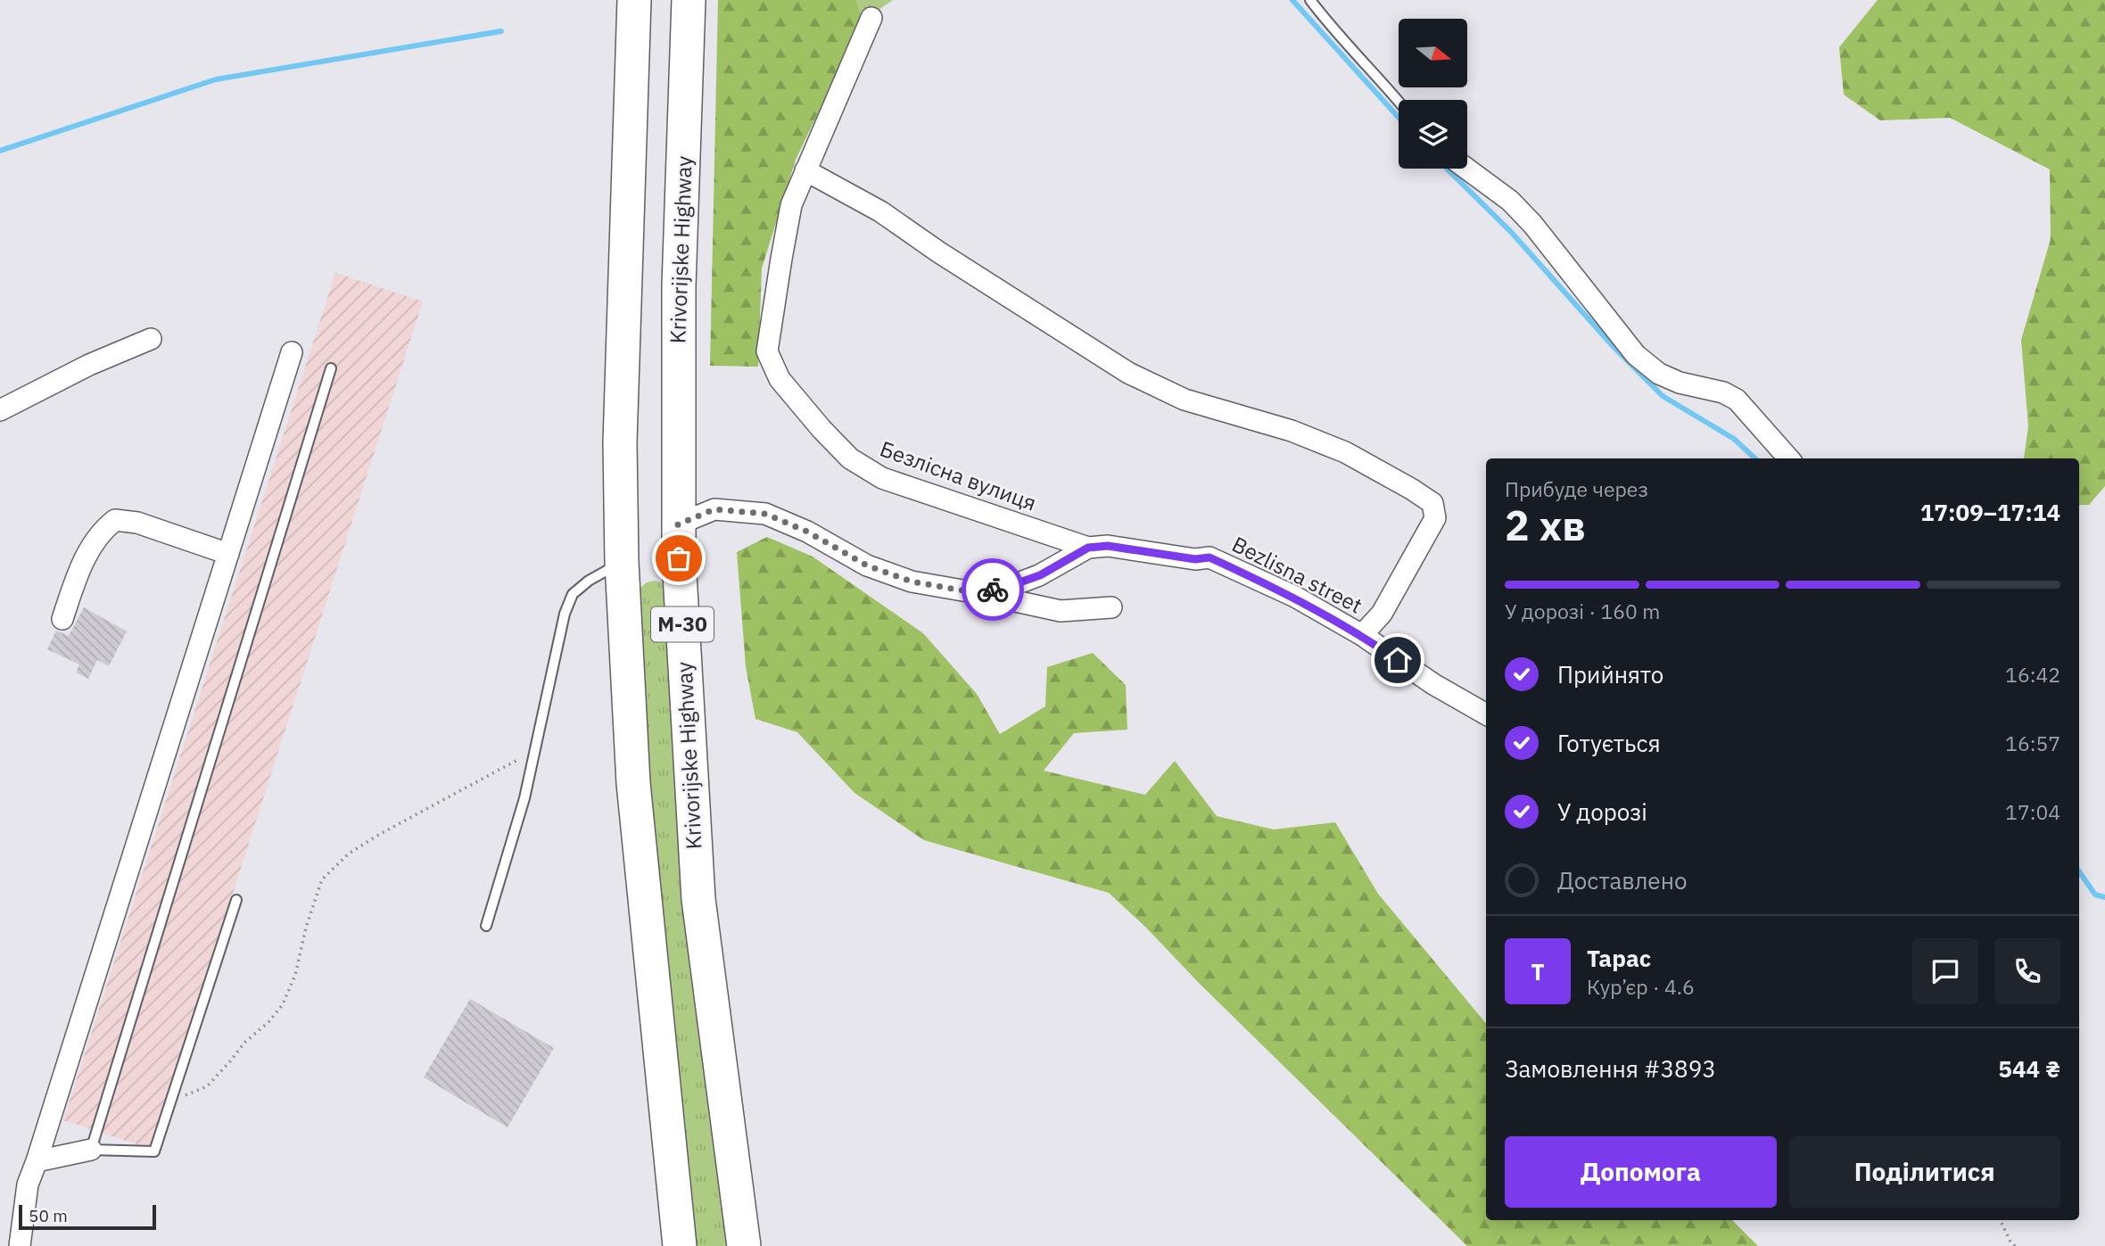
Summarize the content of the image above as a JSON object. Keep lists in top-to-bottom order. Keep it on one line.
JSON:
{"streets":{"highway":["Krivorijske Highway","М-30"],"street":["Безлісна вулиця","Bezlisna street"]},"crossings":[["Krivorijske Highway","Bezlisna street"],["Безлісна вулиця","Bezlisna street"]],"scale_bar":"50 m","north":"right","page":{"heading":["2 хв","Прибуде через","17:09–17:14"],"panel":["Тарас","Кур’єр · 4.6","Замовлення #3893","544 ₴"],"bar":"У дорозі · 160 m","list":[["Прийнято","16:42"],["Готується","16:57"],["У дорозі","17:04"],"Доставлено"],"round":"Т","buttons":["Допомога","Поділитися"],"scale":"50 m"}}
